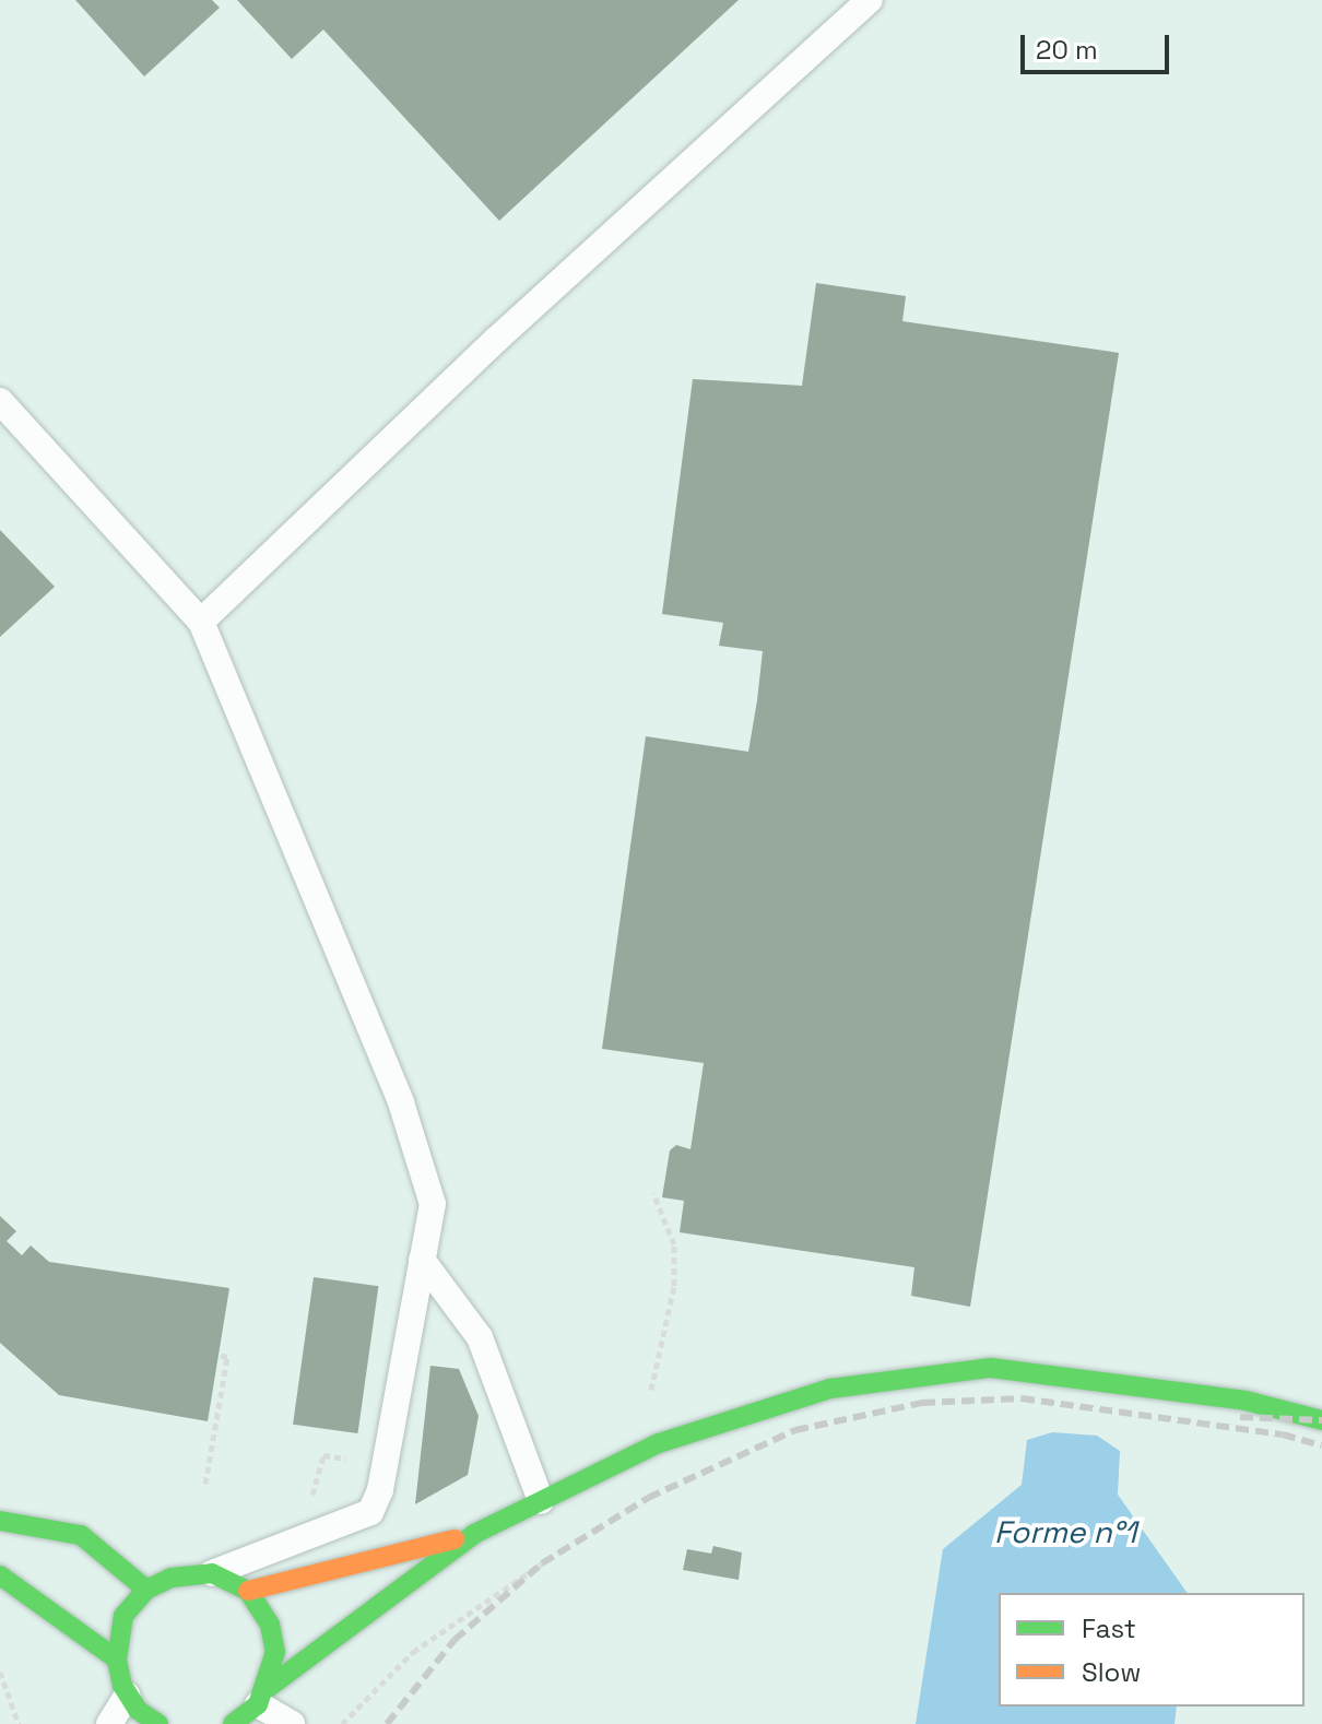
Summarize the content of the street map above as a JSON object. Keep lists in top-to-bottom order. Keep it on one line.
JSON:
{"water":["Forme n°1"],"legend":["Fast","Slow"],"scale_bar":"20 m"}
